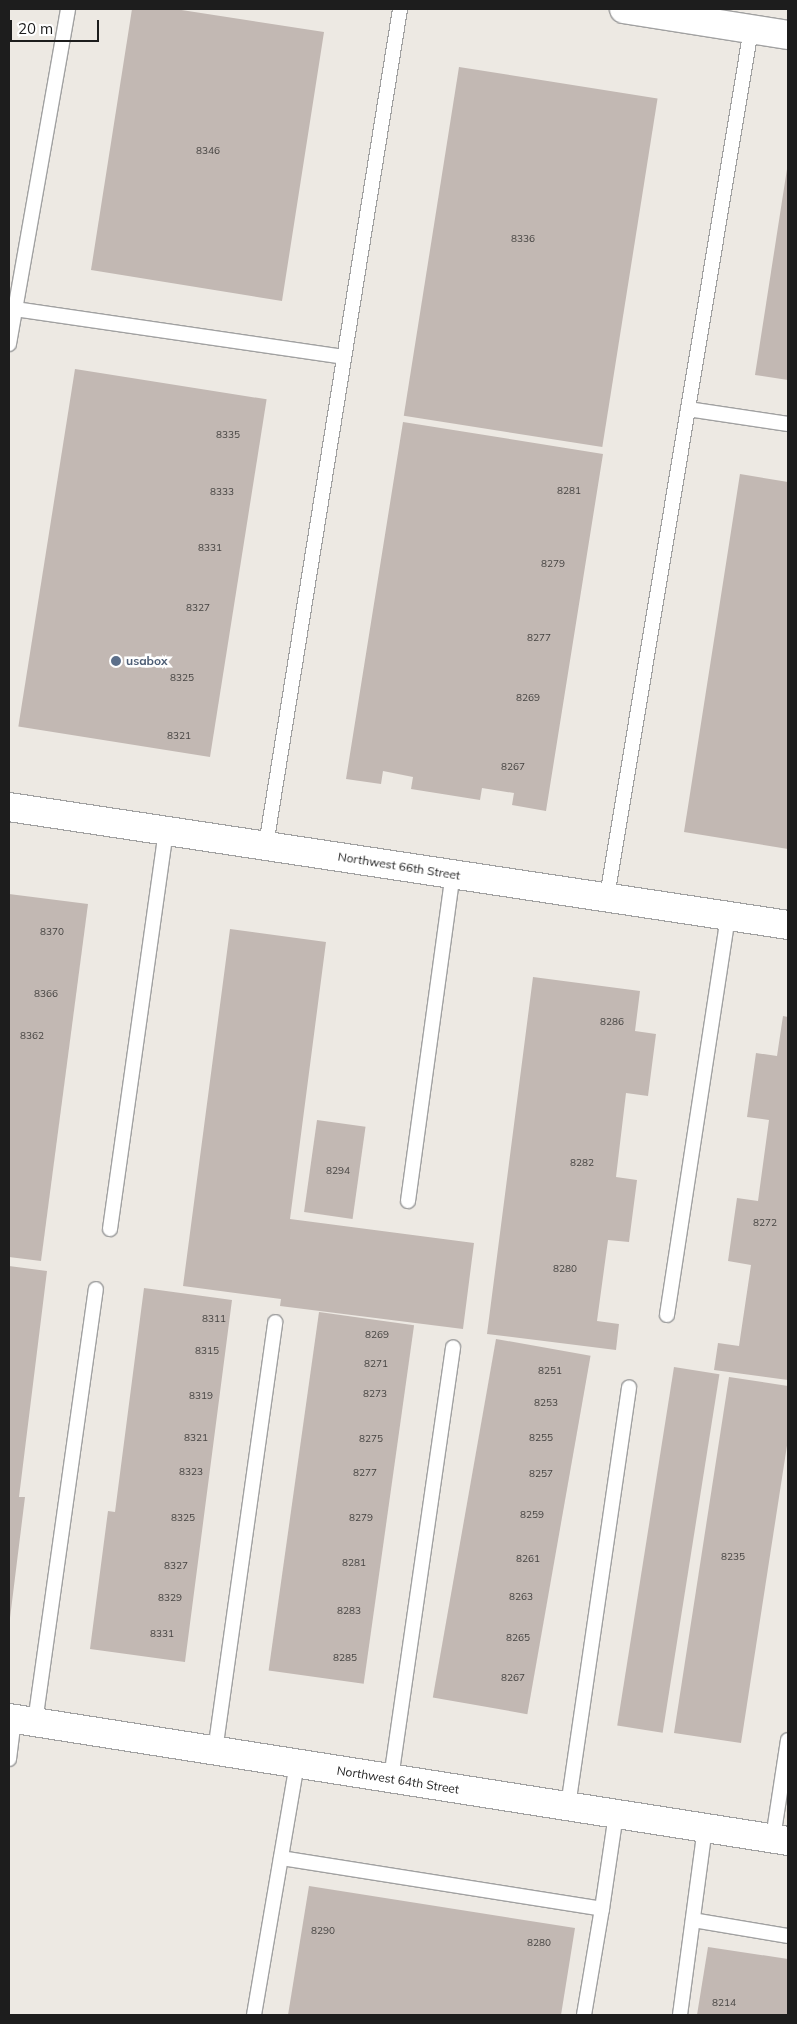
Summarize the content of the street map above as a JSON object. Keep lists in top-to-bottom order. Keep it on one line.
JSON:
{"streets":{"street":["Northwest 66th Street","Northwest 64th Street"]},"places":["usabox"],"house_numbers":["8346","8336","8335","8281","8333","8331","8279","8327","8277","8325","8269","8321","8267","8370","8366","8286","8362","8282","8294","8272","8280","8311","8269","8315","8271","8251","8273","8319","8253","8321","8255","8275","8323","8277","8257","8259","8325","8279","8235","8261","8281","8327","8263","8329","8283","8331","8265","8285","8267","8290","8280","8214"],"scale_bar":"20 m"}
